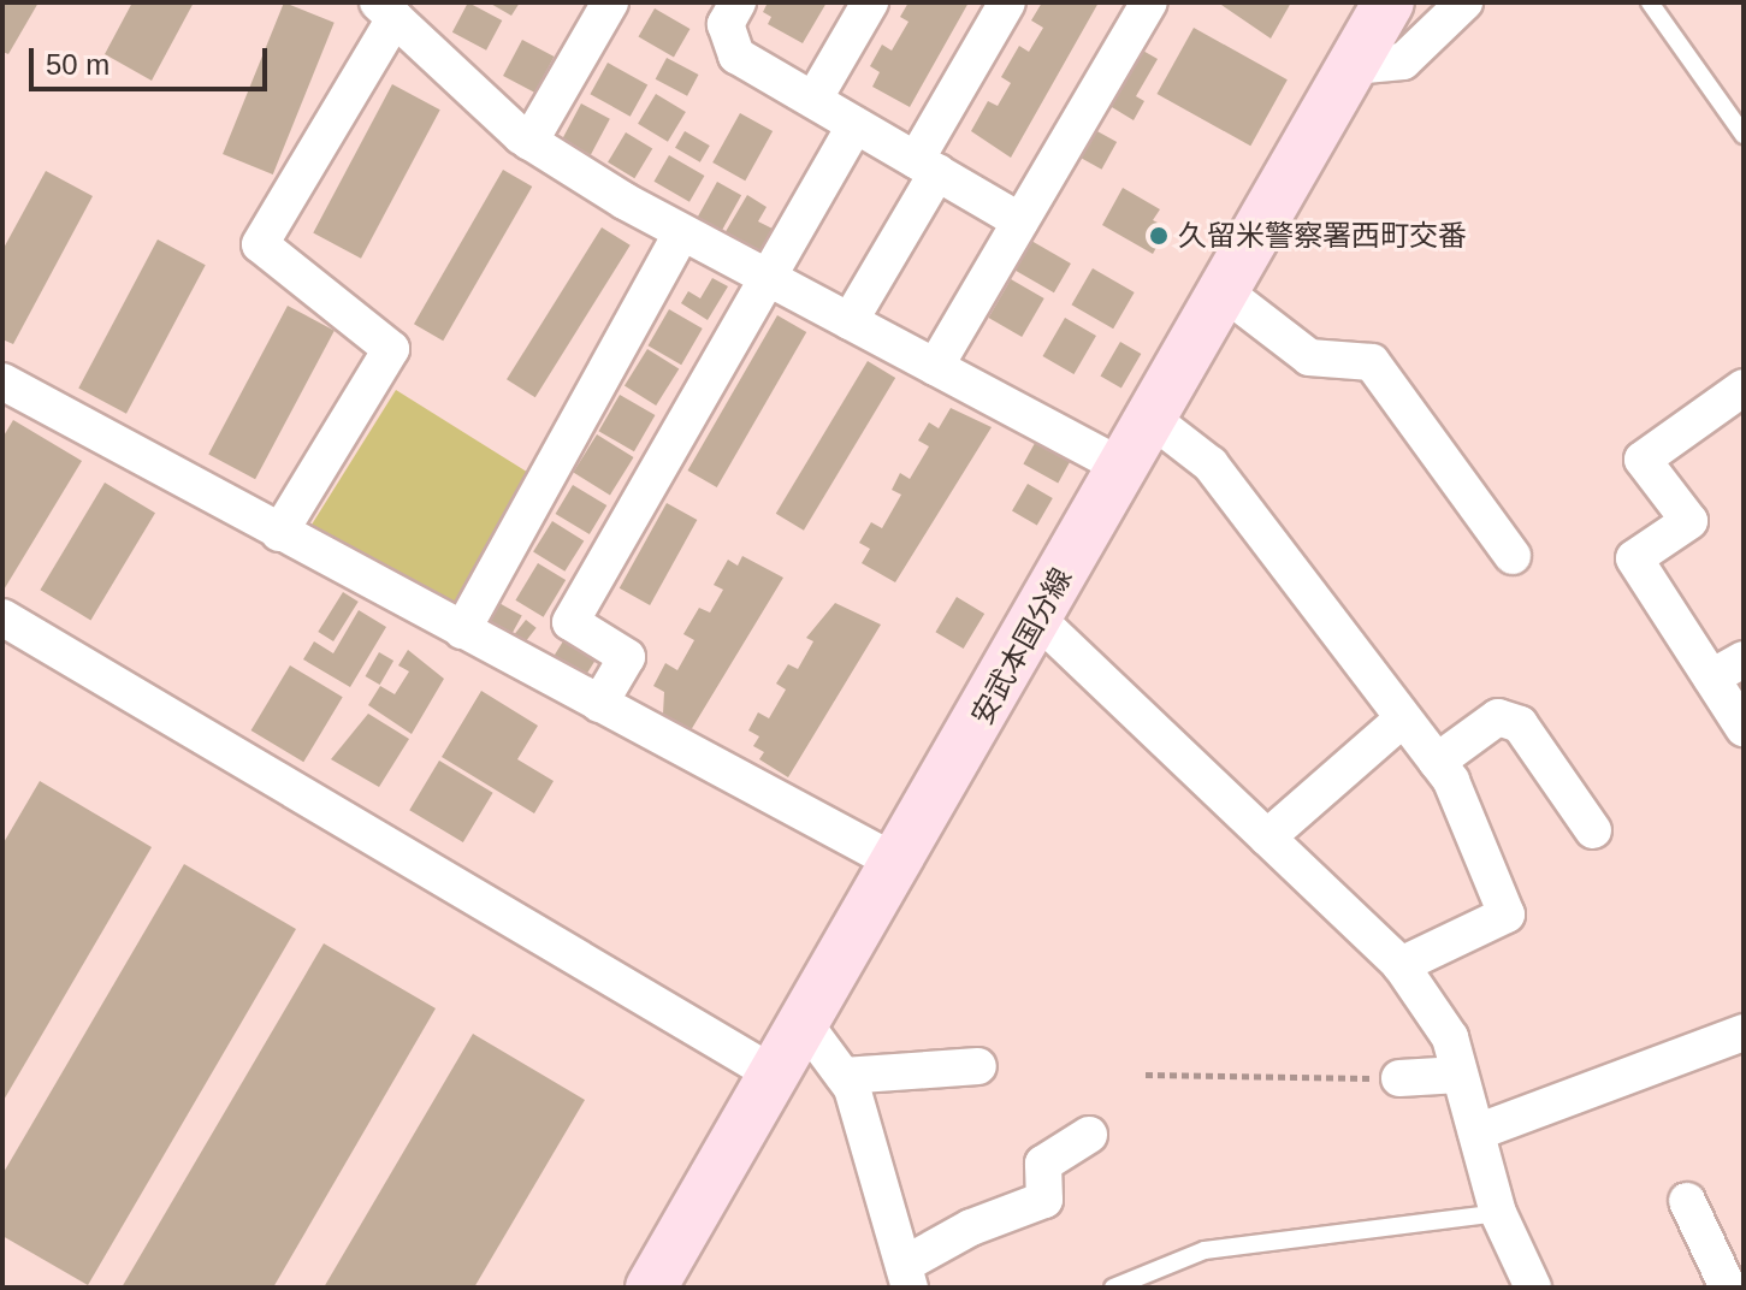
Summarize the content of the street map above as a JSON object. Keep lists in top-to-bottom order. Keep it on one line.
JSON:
{"streets":{"main road":["安武本国分線"]},"places":["久留米警察署西町交番"],"scale_bar":"50 m"}
